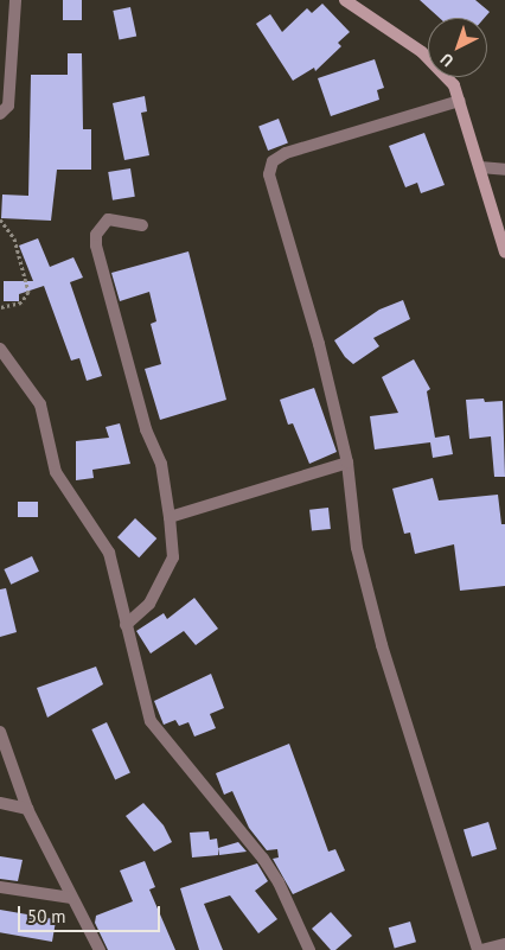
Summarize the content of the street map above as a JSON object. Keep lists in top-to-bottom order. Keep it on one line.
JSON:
{"scale_bar":"50 m","north":"bottom left"}
